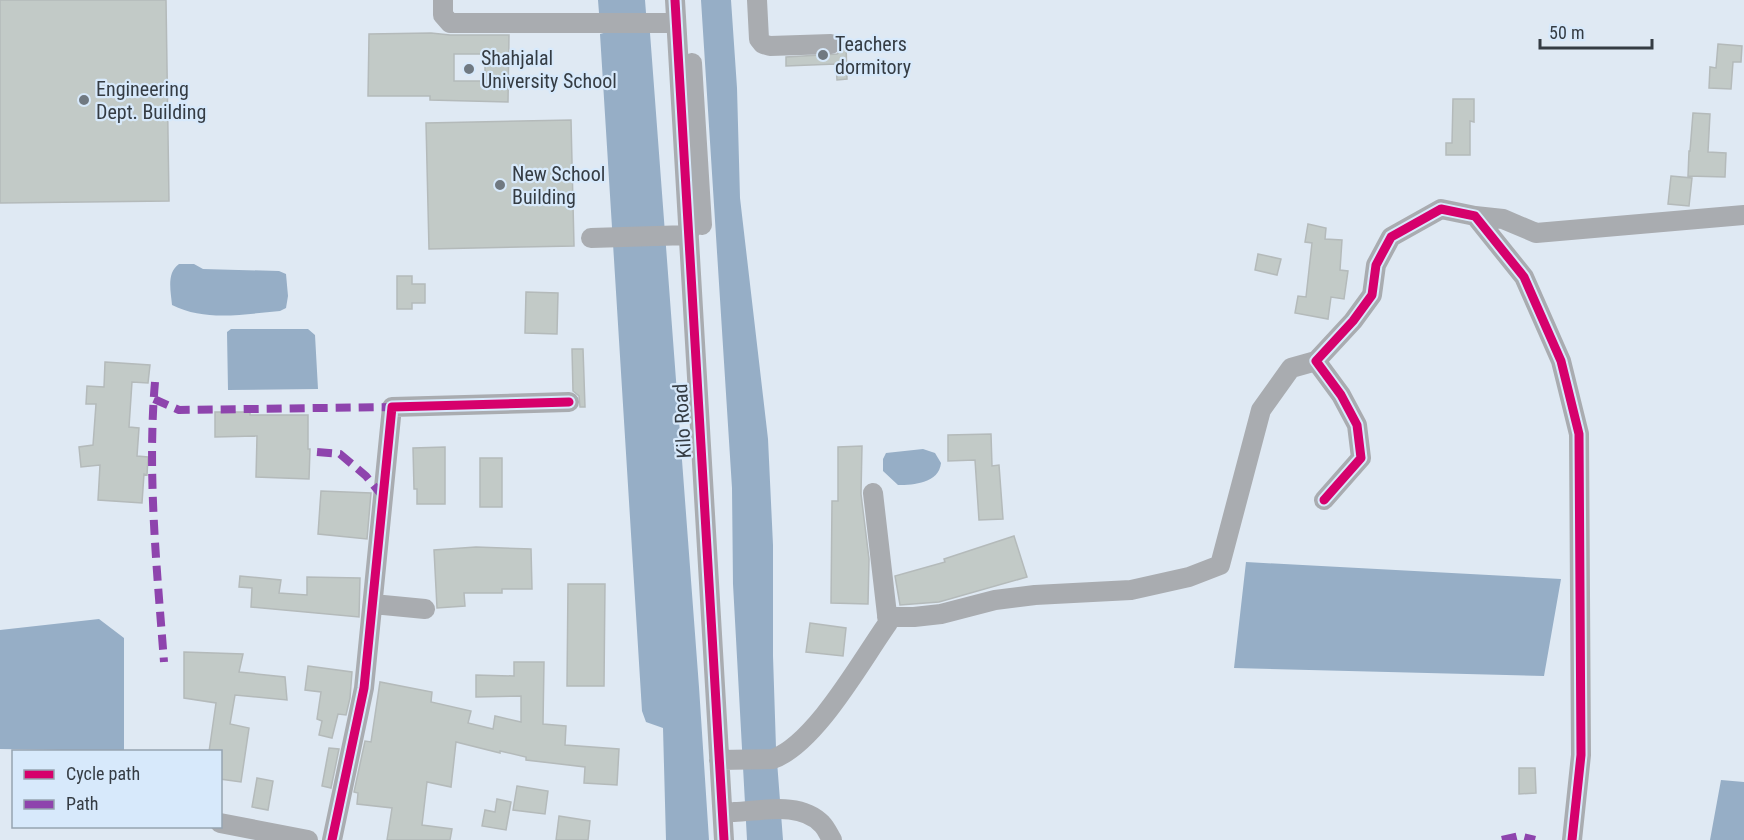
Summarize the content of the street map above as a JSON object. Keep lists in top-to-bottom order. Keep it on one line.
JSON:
{"streets":{"street":["Kilo Road"]},"places":["Teachers dormitory","Shahjalal University School","Engineering Dept. Building","New School Building"],"legend":["Cycle path","Path"],"scale_bar":"50 m"}
